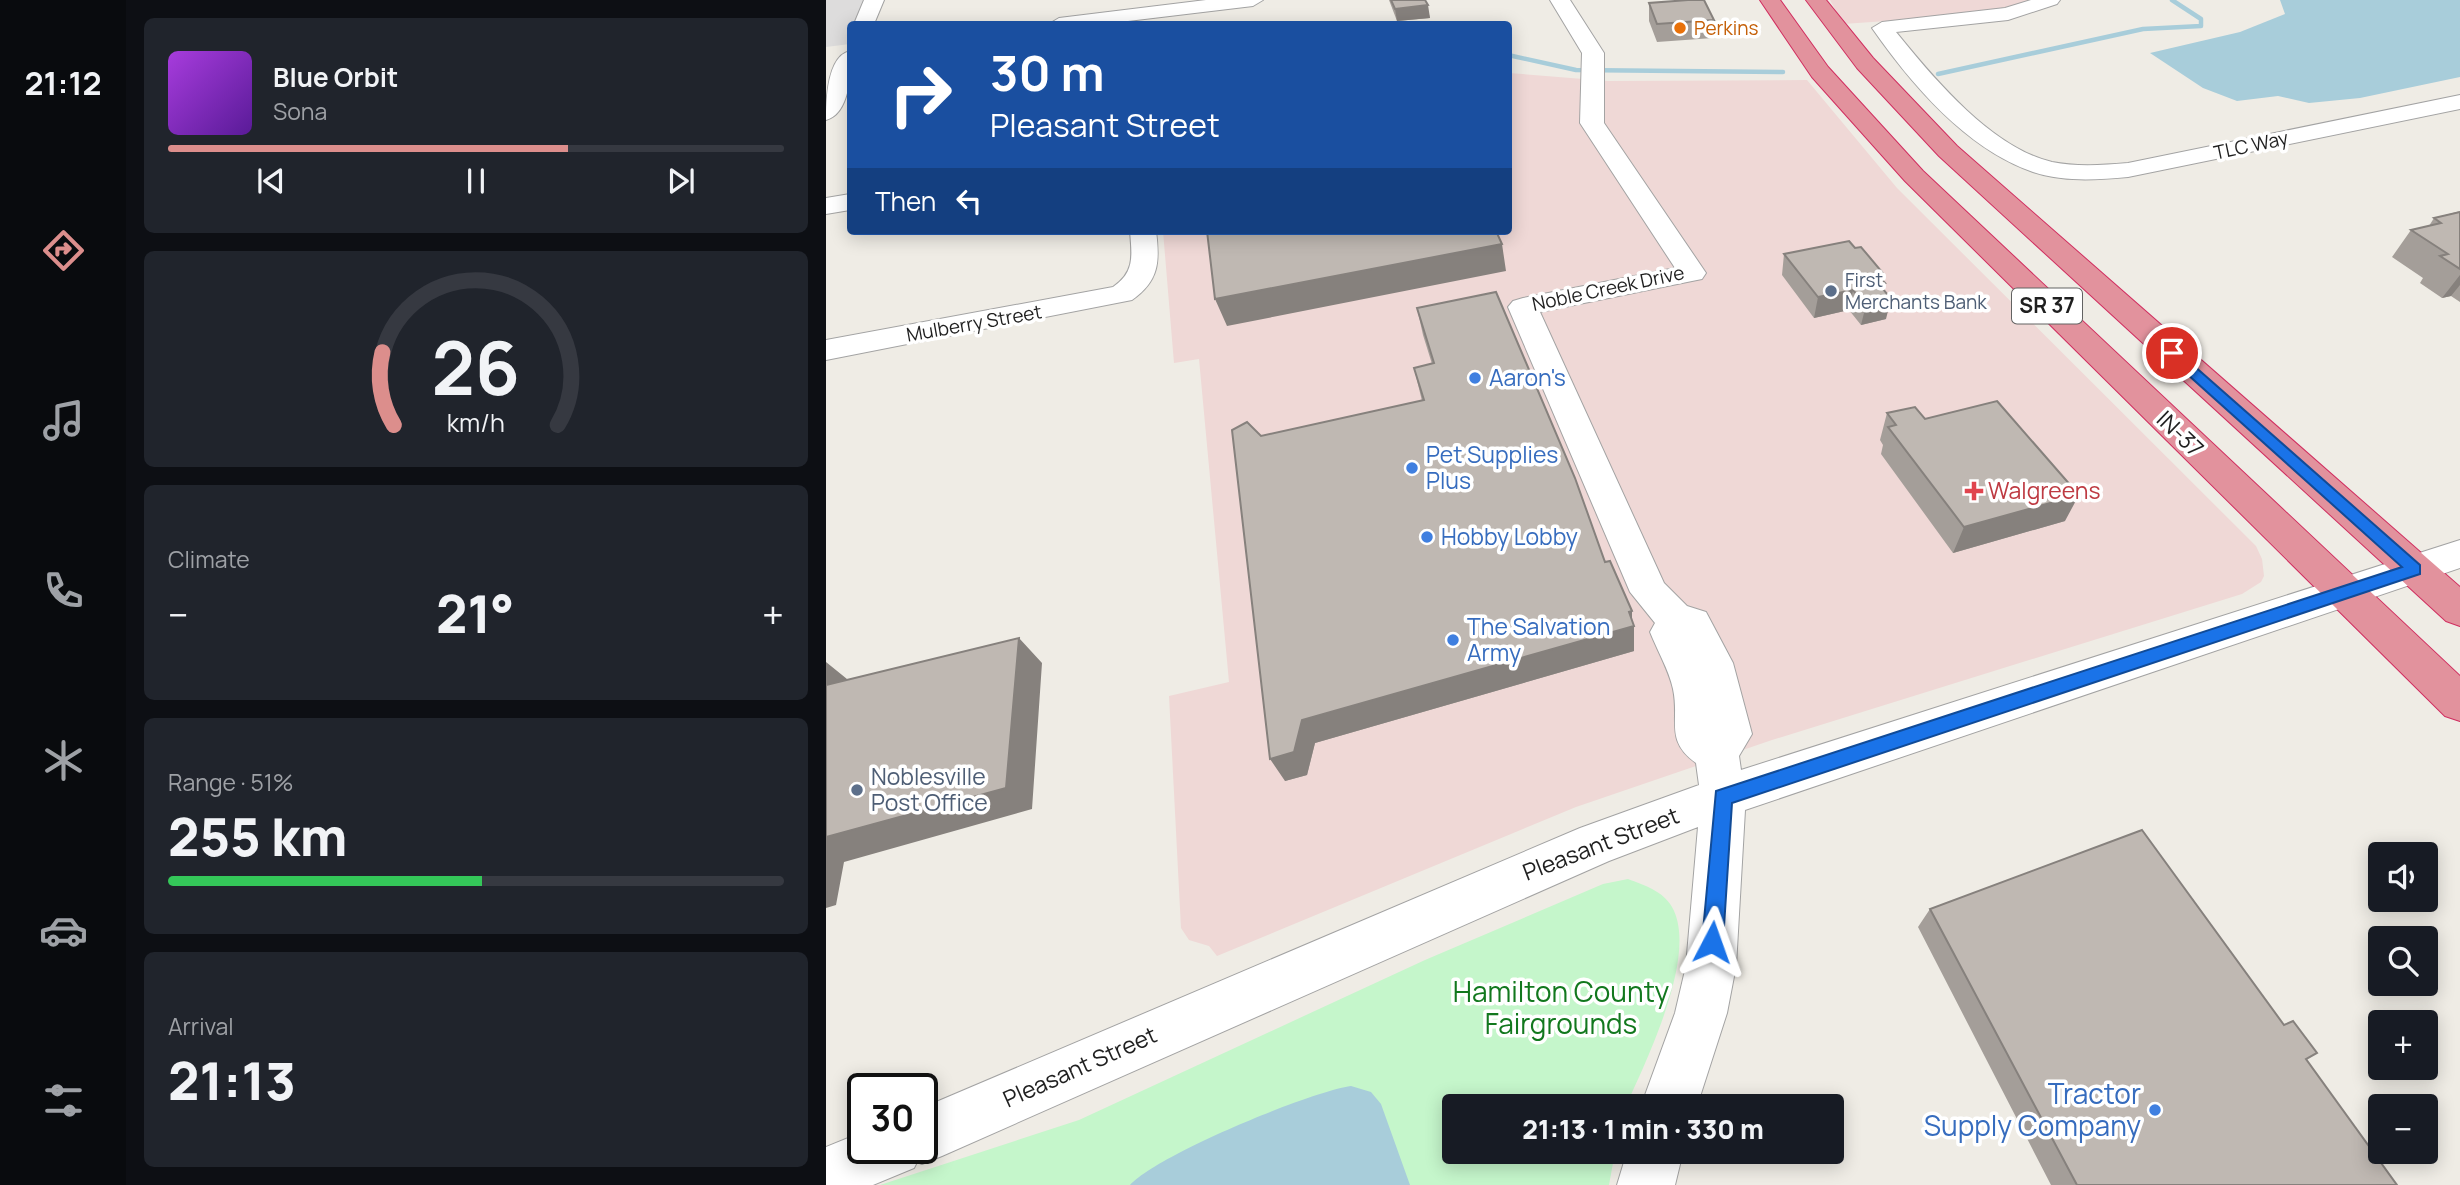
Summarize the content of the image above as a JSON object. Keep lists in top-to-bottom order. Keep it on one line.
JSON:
{"streets":{"highway":["SR 37","IN-37"],"street":["TLC Way","Noble Creek Drive","Mulberry Street","Pleasant Street"]},"crossings":[["Noble Creek Drive","Pleasant Street"],["SR 37","Pleasant Street"],["IN-37","Pleasant Street"]],"parks":["Hamilton County Fairgrounds"],"places":{"other":["Perkins","First Merchants Bank","Aaron's","Pet Supplies Plus","Hobby Lobby","The Salvation Army","Noblesville Post Office","Tractor Supply Company"],"health":["Walgreens"]},"page":{"tabs":"21:12","turn":["30 m","Pleasant Street"],"song":["Blue Orbit","Sona"],"then":"Then","tile":["Climate",["Range · 51%","255 km"],["Arrival","21:13"]],"heat":["−","21°","+"],"map_buttons":["+","−"],"limit":"30","trip":"21:13 · 1 min · 330 m","gauge":["26","km/h"]}}
